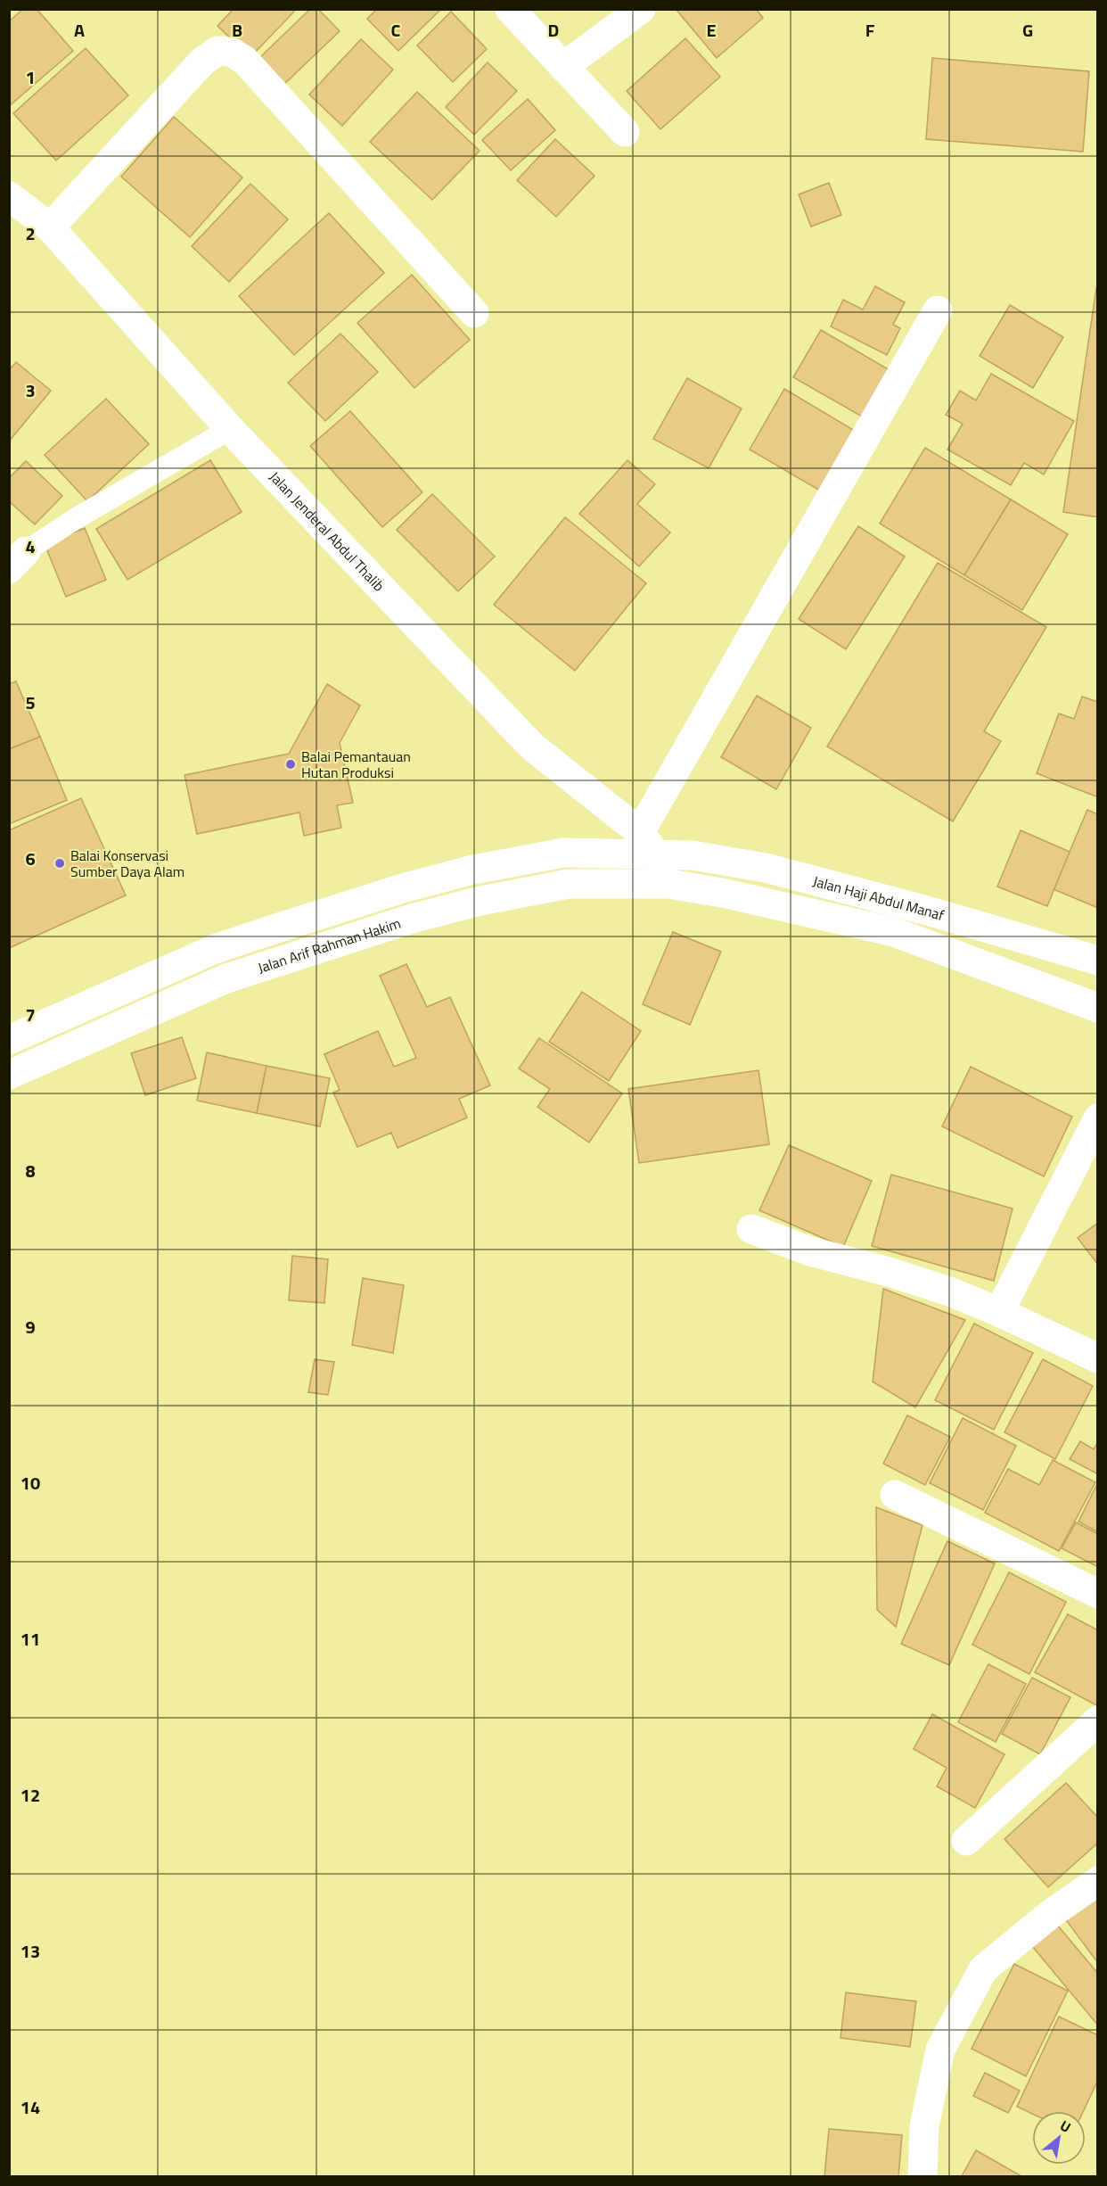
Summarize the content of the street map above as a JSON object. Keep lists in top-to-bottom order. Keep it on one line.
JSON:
{"streets":{"street":["Jalan Jenderal Abdul Thalib","Jalan Haji Abdul Manaf","Jalan Arif Rahman Hakim"]},"crossings":[["Jalan Jenderal Abdul Thalib","Jalan Haji Abdul Manaf"],["Jalan Haji Abdul Manaf","Jalan Arif Rahman Hakim"]],"places":["Balai Pemantauan Hutan Produksi","Balai Konservasi Sumber Daya Alam"],"north":"top right","grid":{"columns":["A","B","C","D","E","F","G"],"rows":["1","2","3","4","5","6","7","8","9","10","11","12","13","14"]}}
